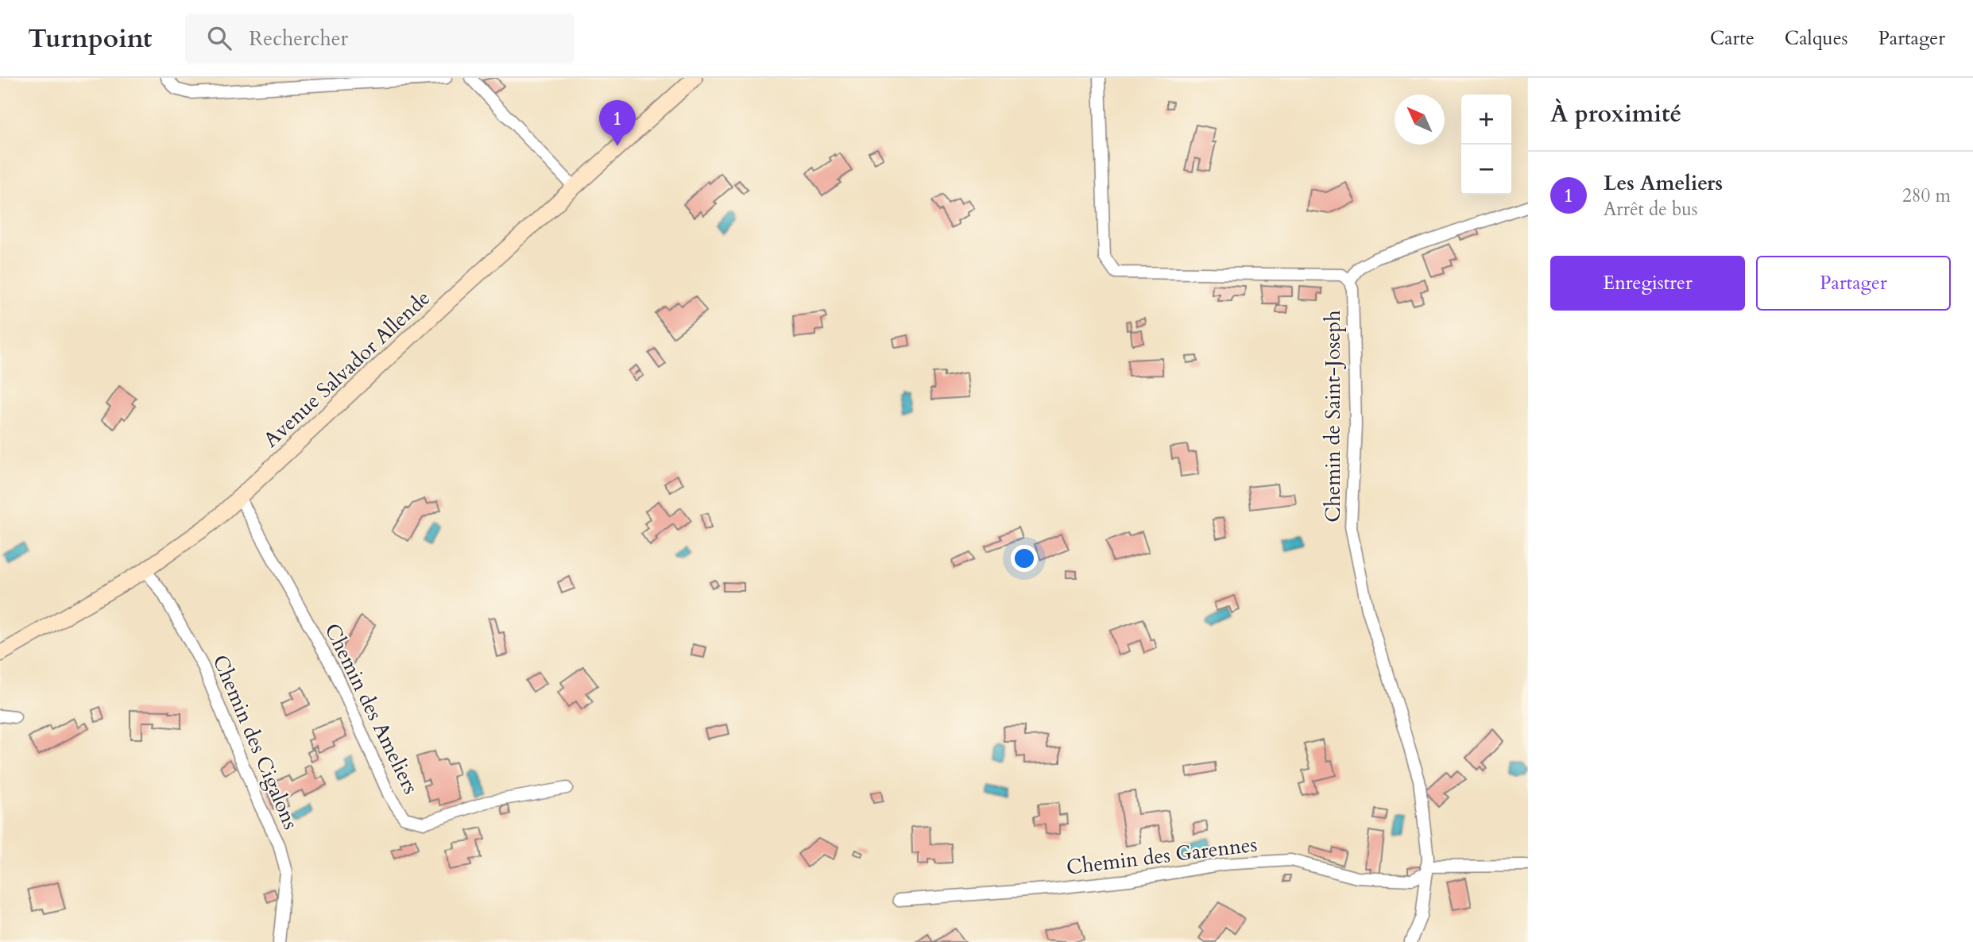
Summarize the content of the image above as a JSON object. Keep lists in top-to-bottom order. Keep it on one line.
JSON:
{"streets":{"main road":["Avenue Salvador Allende"],"street":["Chemin de Saint-Joseph","Chemin des Ameliers","Chemin des Cigalons","Chemin des Garennes"]},"crossings":[["Avenue Salvador Allende","Chemin des Ameliers"],["Avenue Salvador Allende","Chemin des Cigalons"],["Chemin de Saint-Joseph","Chemin des Garennes"]],"north":"top left","page":{"header":"Turnpoint","search":"Rechercher","nav":["Carte","Calques","Partager"],"heading":"À proximité","map_buttons":["+","−"],"pins":"1","list":[{"mark":"1","name":"Les Ameliers","note":"Arrêt de bus","value":"280 m"}],"buttons":["Enregistrer","Partager"]}}
